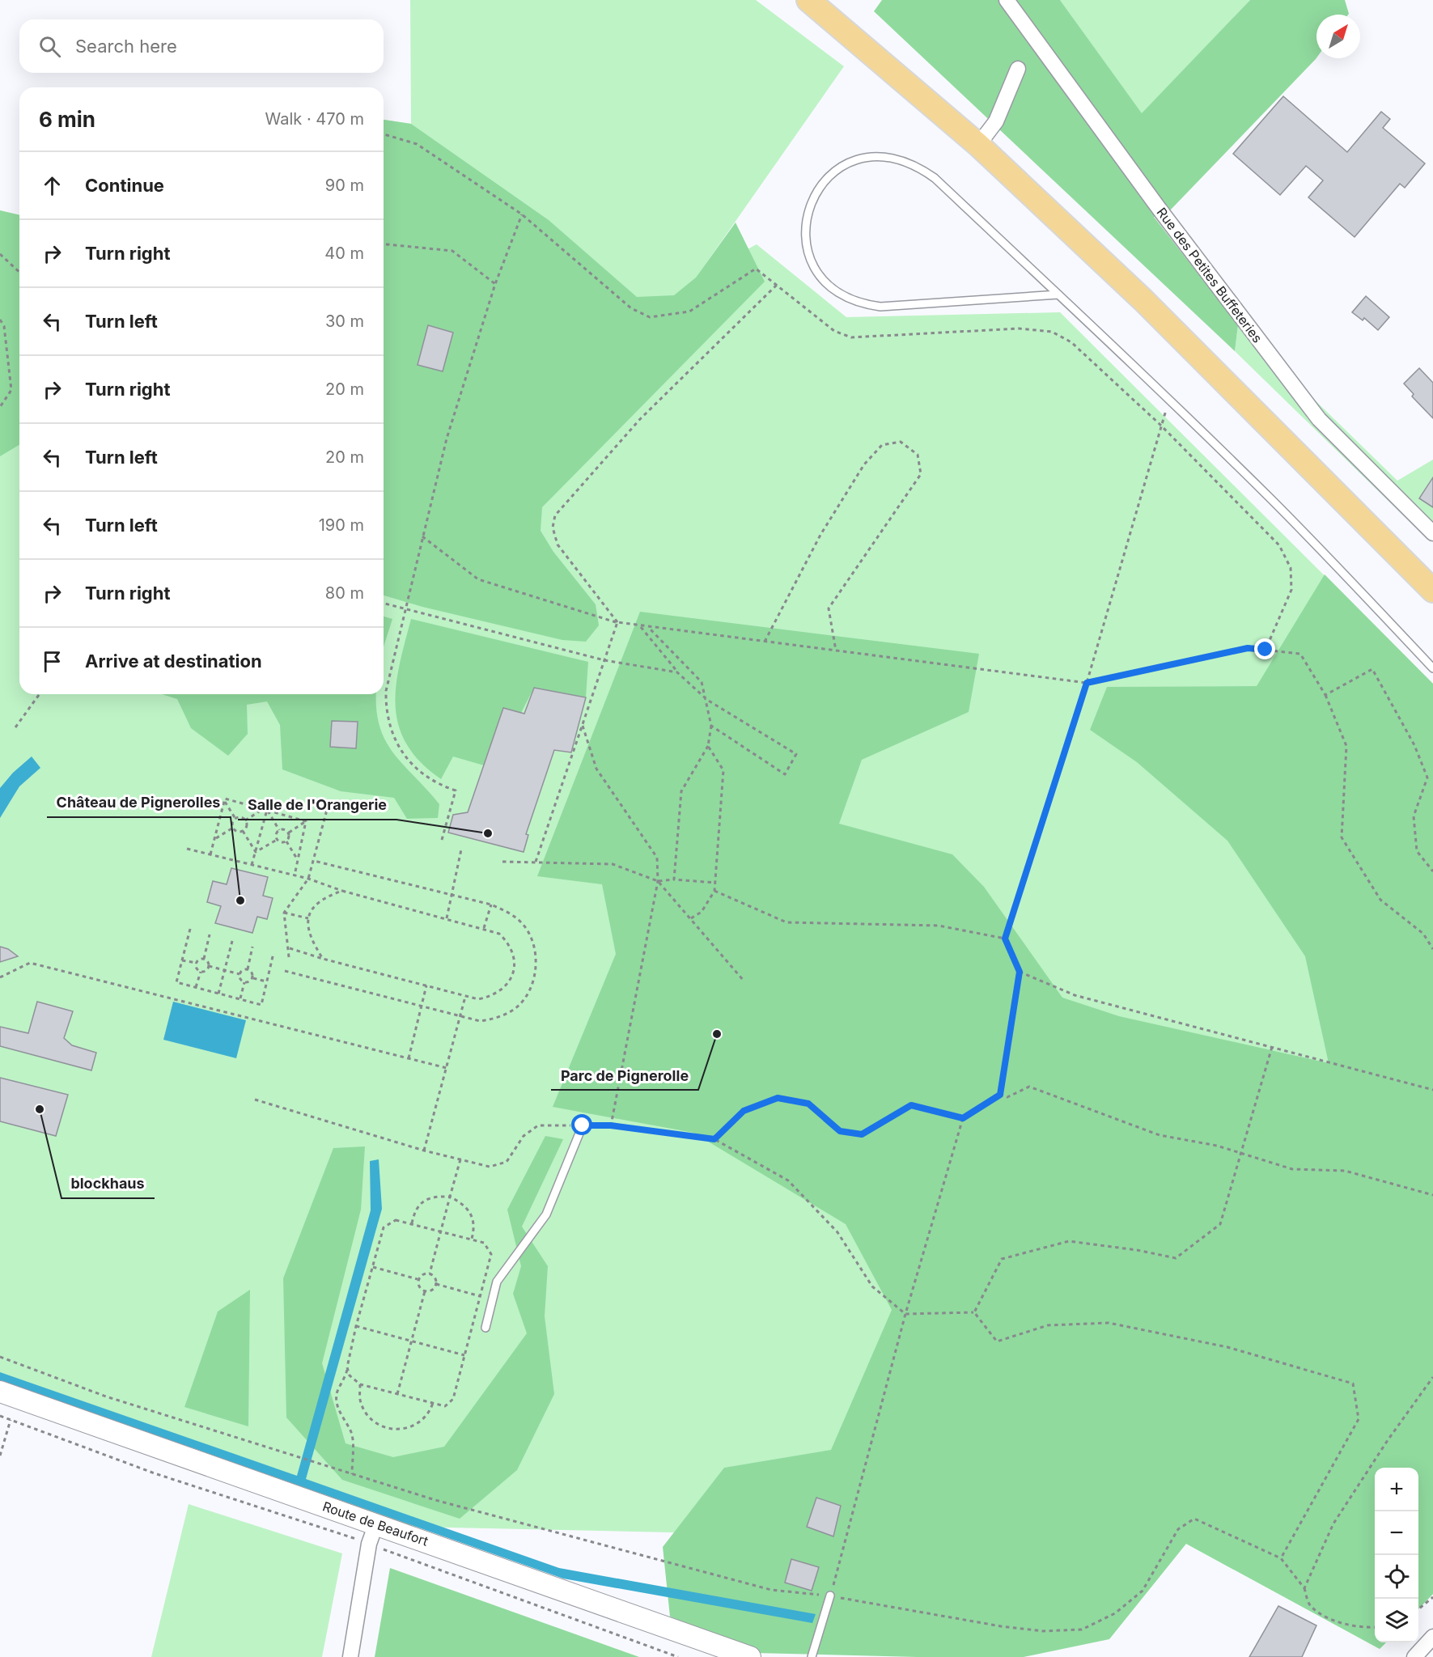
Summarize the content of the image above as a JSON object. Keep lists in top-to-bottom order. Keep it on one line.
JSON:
{"streets":{"street":["Rue des Petites Buffeteries","Route de Beaufort"]},"places":["Salle de l'Orangerie","Château de Pignerolles","Parc de Pignerolle","blockhaus"],"north":"top right","page":{"search":"Search here","heading":["6 min","Walk · 470 m"],"list":[["Continue","90 m"],["Turn right","40 m"],["Turn left","30 m"],["Turn right","20 m"],["Turn left","20 m"],["Turn left","190 m"],["Turn right","80 m"],"Arrive at destination"],"map_buttons":["+","−"]}}
